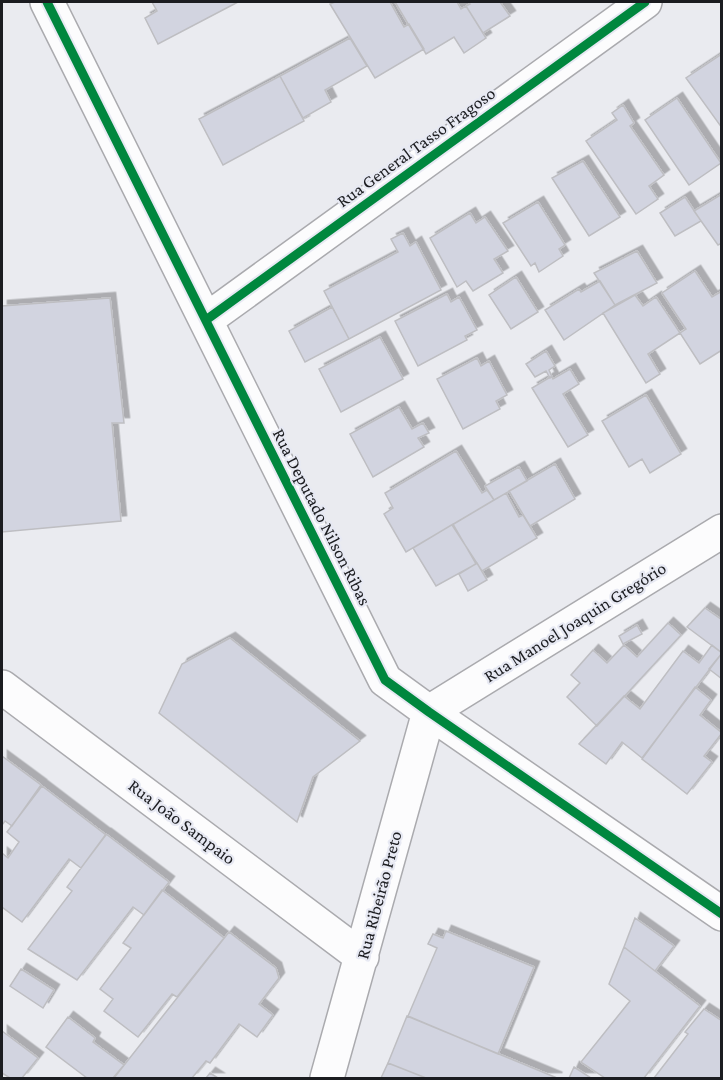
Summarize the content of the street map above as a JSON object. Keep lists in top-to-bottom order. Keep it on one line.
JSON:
{"streets":{"street":["Rua General Tasso Fragoso","Rua Deputado Nilson Ribas","Rua Manoel Joaquin Gregório","Rua João Sampaio","Rua Ribeirão Preto"]},"crossings":[["Rua General Tasso Fragoso","Rua Deputado Nilson Ribas"],["Rua Deputado Nilson Ribas","Rua Manoel Joaquin Gregório"],["Rua Deputado Nilson Ribas","Rua Ribeirão Preto"],["Rua Manoel Joaquin Gregório","Rua Ribeirão Preto"],["Rua João Sampaio","Rua Ribeirão Preto"]]}
